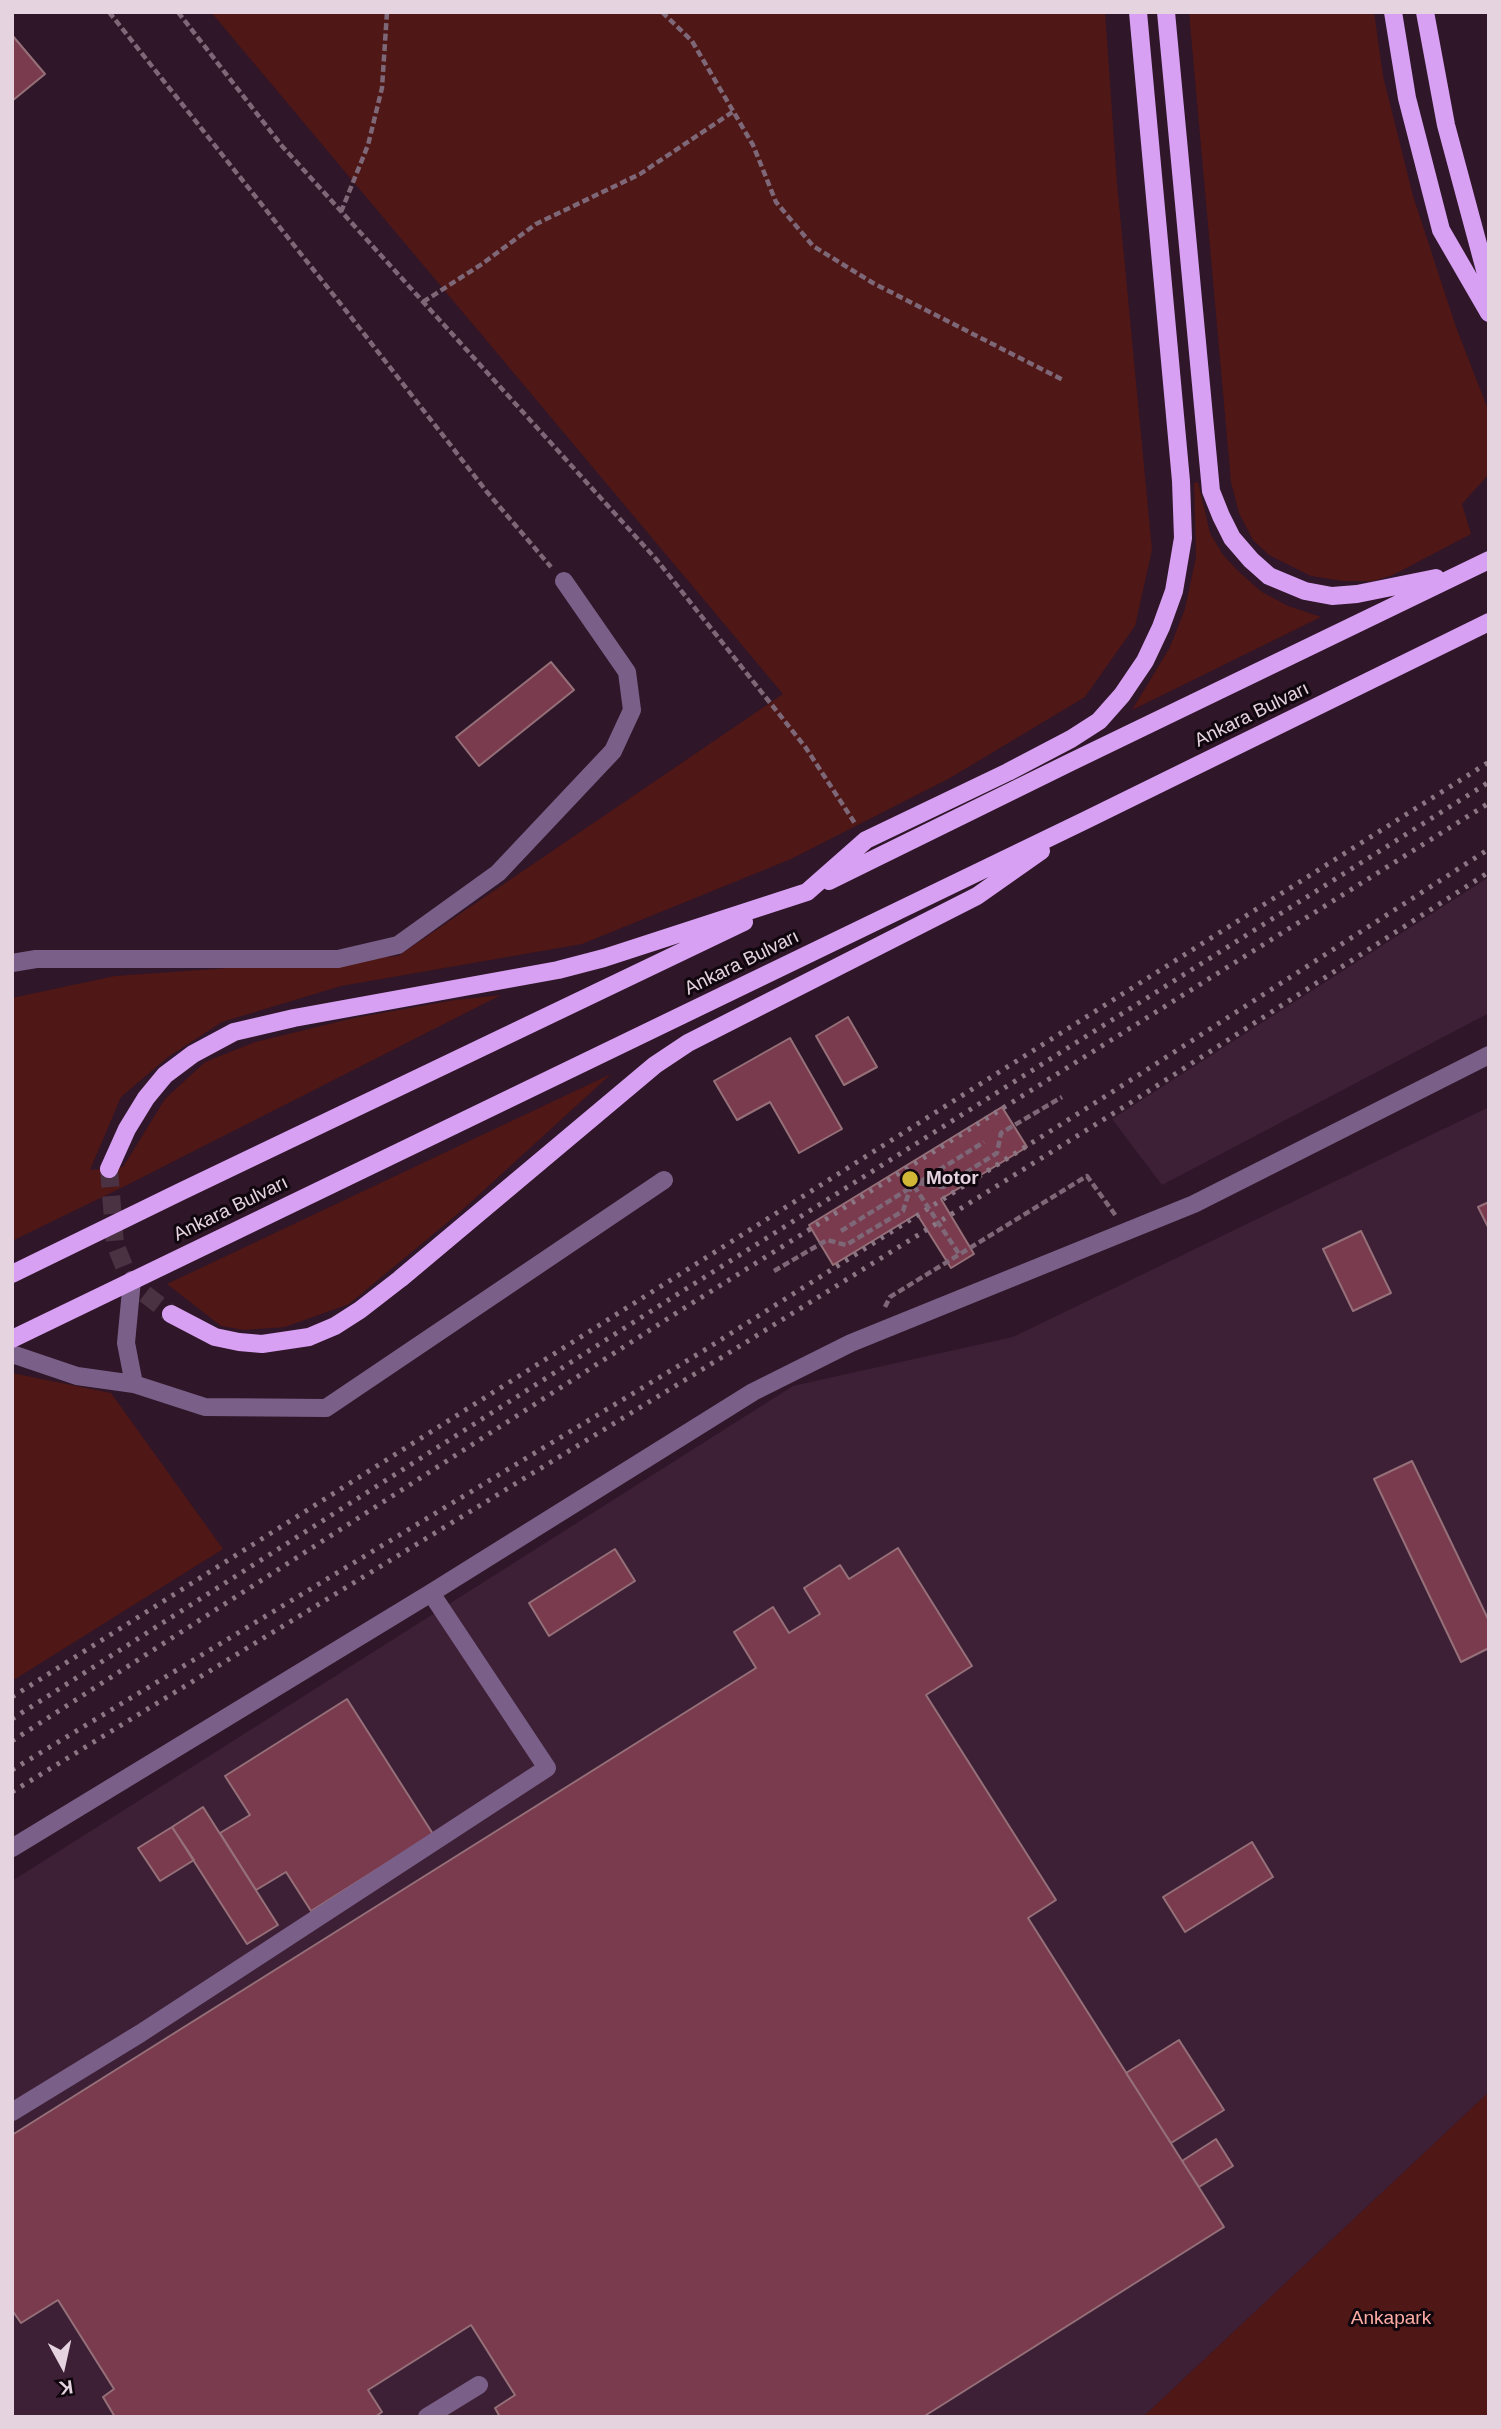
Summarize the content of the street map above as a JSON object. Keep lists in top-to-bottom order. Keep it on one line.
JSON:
{"streets":{"main road":["Ankara Bulvarı"]},"parks":["Ankapark"],"places":["Motor"],"north":"bottom"}
